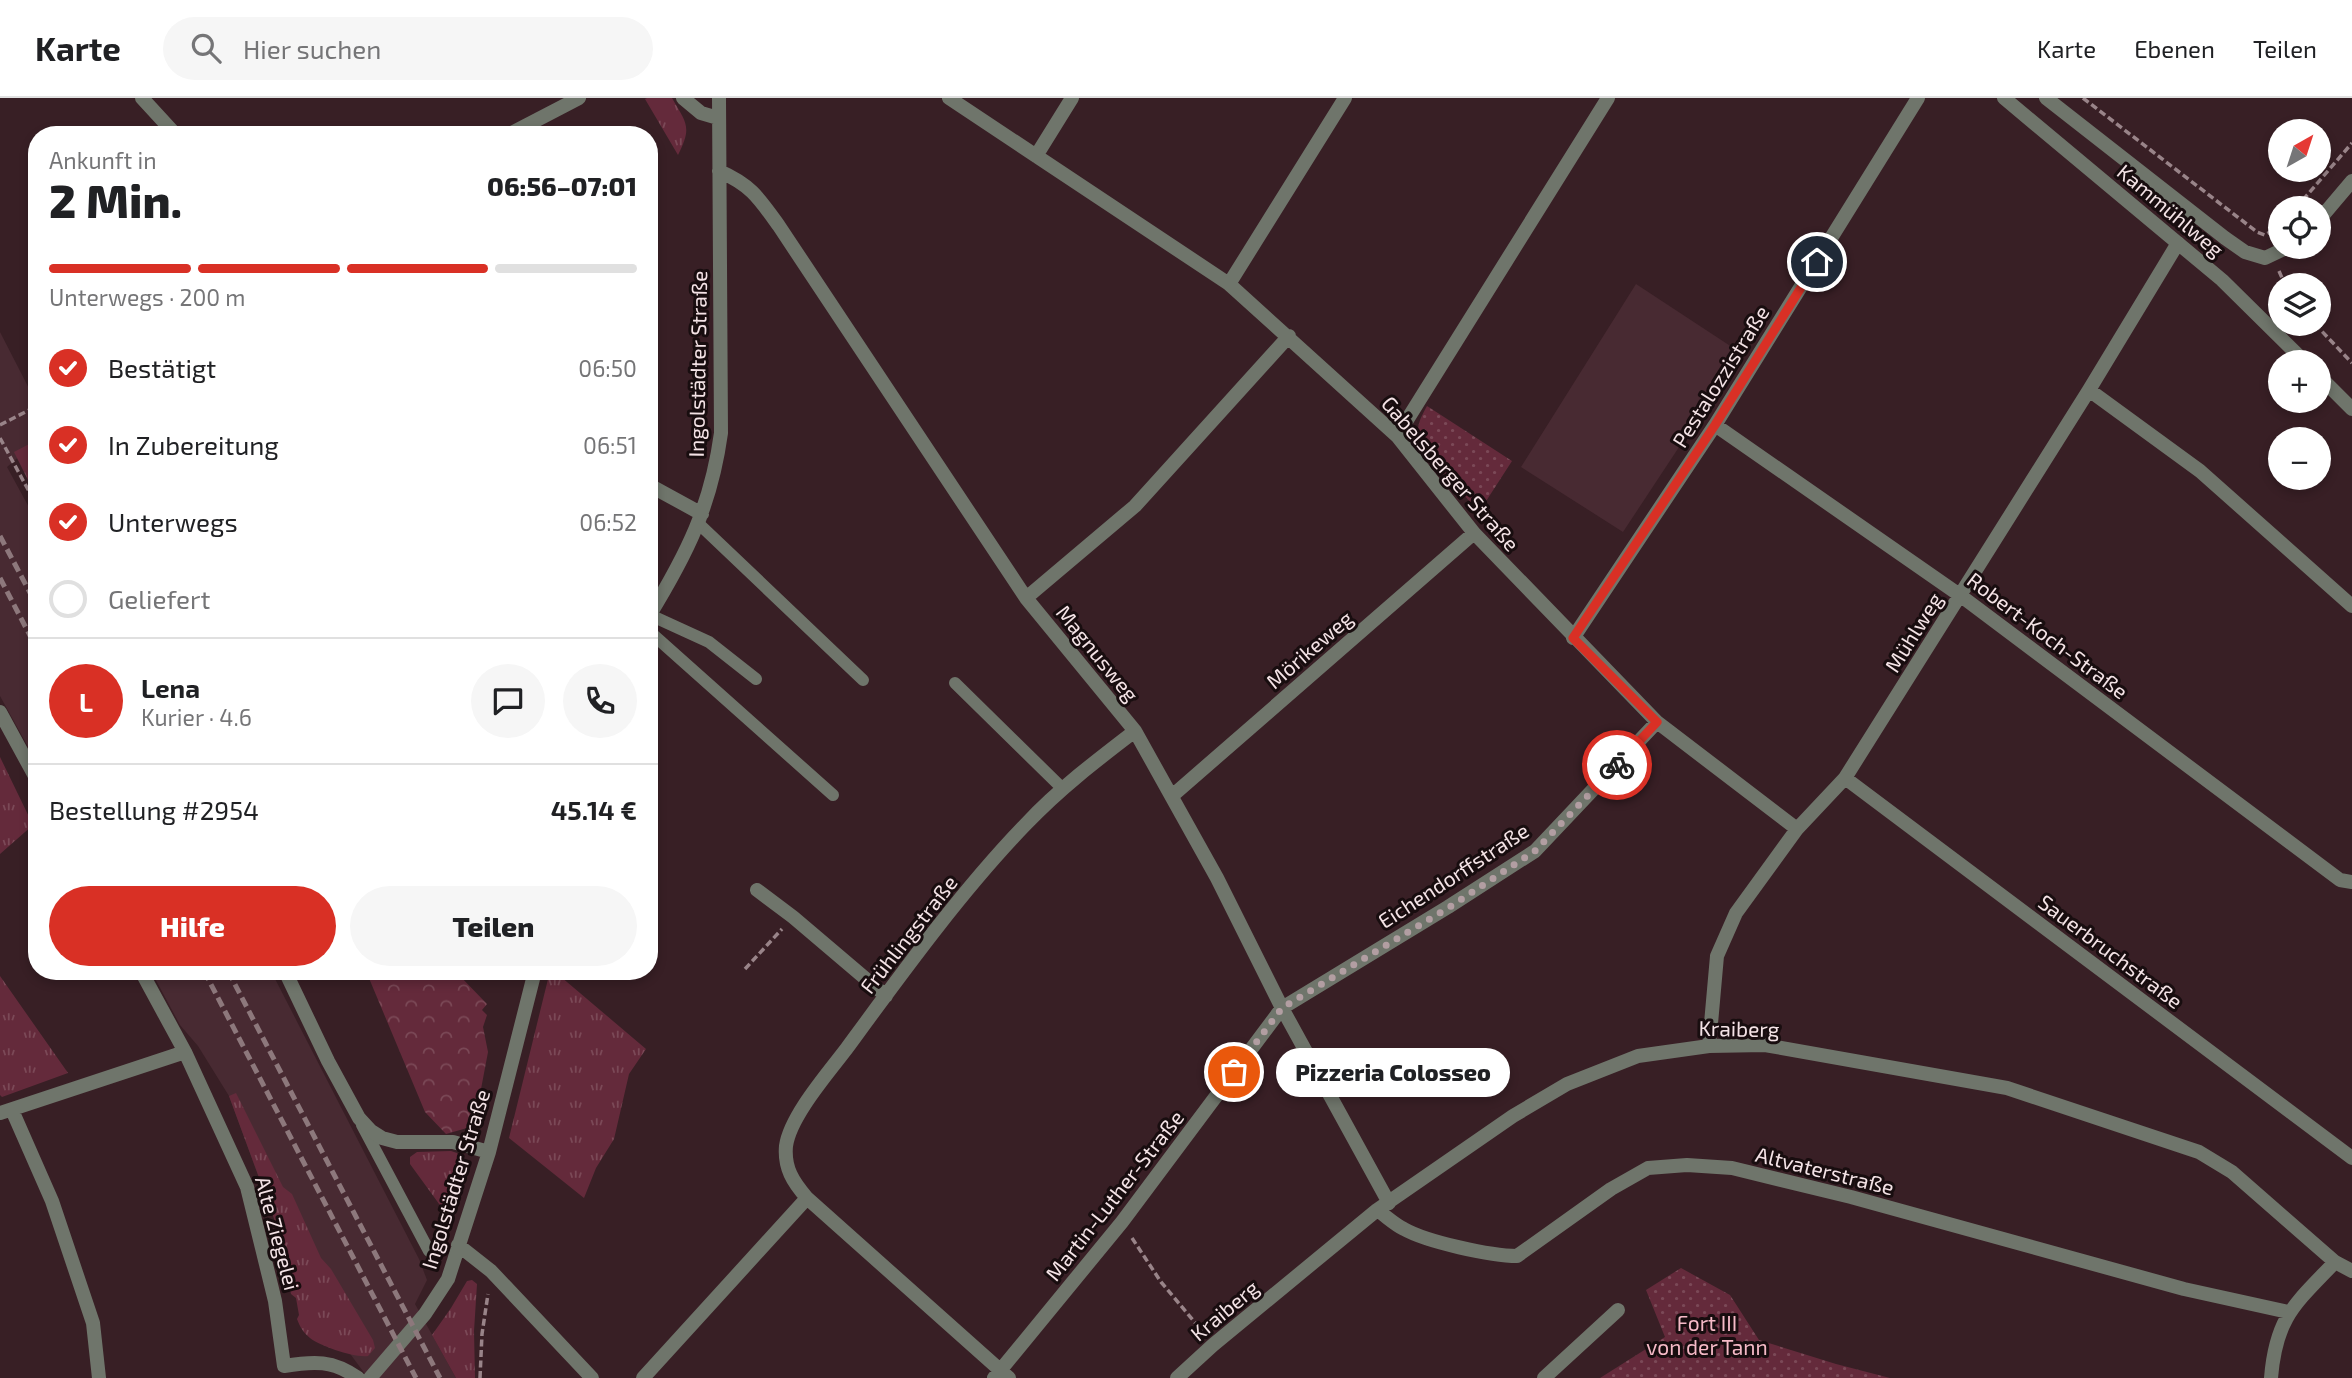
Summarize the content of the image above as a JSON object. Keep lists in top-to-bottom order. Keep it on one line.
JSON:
{"streets":{"street":["Kammühlweg","Ingolstädter Straße","Pestalozzistraße","Gabelsberger Straße","Mühlweg","Robert-Koch-Straße","Mörikeweg","Magnusweg","Eichendorffstraße","Frühlingstraße","Sauerbruchstraße","Kraiberg","Altvaterstraße","Martin-Luther-Straße","Alte Ziegelei"]},"crossings":[["Kammühlweg","Mühlweg"],["Ingolstädter Straße","Magnusweg"],["Pestalozzistraße","Gabelsberger Straße"],["Pestalozzistraße","Robert-Koch-Straße"],["Gabelsberger Straße","Mühlweg"],["Gabelsberger Straße","Mörikeweg"],["Gabelsberger Straße","Eichendorffstraße"],["Mühlweg","Robert-Koch-Straße"],["Mühlweg","Sauerbruchstraße"],["Mühlweg","Kraiberg"],["Mörikeweg","Magnusweg"],["Magnusweg","Eichendorffstraße"],["Magnusweg","Frühlingstraße"],["Magnusweg","Kraiberg"],["Magnusweg","Altvaterstraße"],["Magnusweg","Martin-Luther-Straße"],["Eichendorffstraße","Martin-Luther-Straße"],["Frühlingstraße","Martin-Luther-Straße"],["Kraiberg","Altvaterstraße"]],"parks":["Fort III von der Tann"],"places":["Pizzeria Colosseo"],"north":"top right","page":{"header":"Karte","search":"Hier suchen","nav":["Karte","Ebenen","Teilen"],"map_buttons":["+","−"],"heading":["2 Min.","Ankunft in","06:56–07:01"],"panel":["Lena","Kurier · 4.6","Bestellung #2954","45.14 €"],"bar":"Unterwegs · 200 m","list":[["Bestätigt","06:50"],["In Zubereitung","06:51"],["Unterwegs","06:52"],"Geliefert"],"round":"L","buttons":["Hilfe","Teilen"],"bubble":"Pizzeria Colosseo"}}
